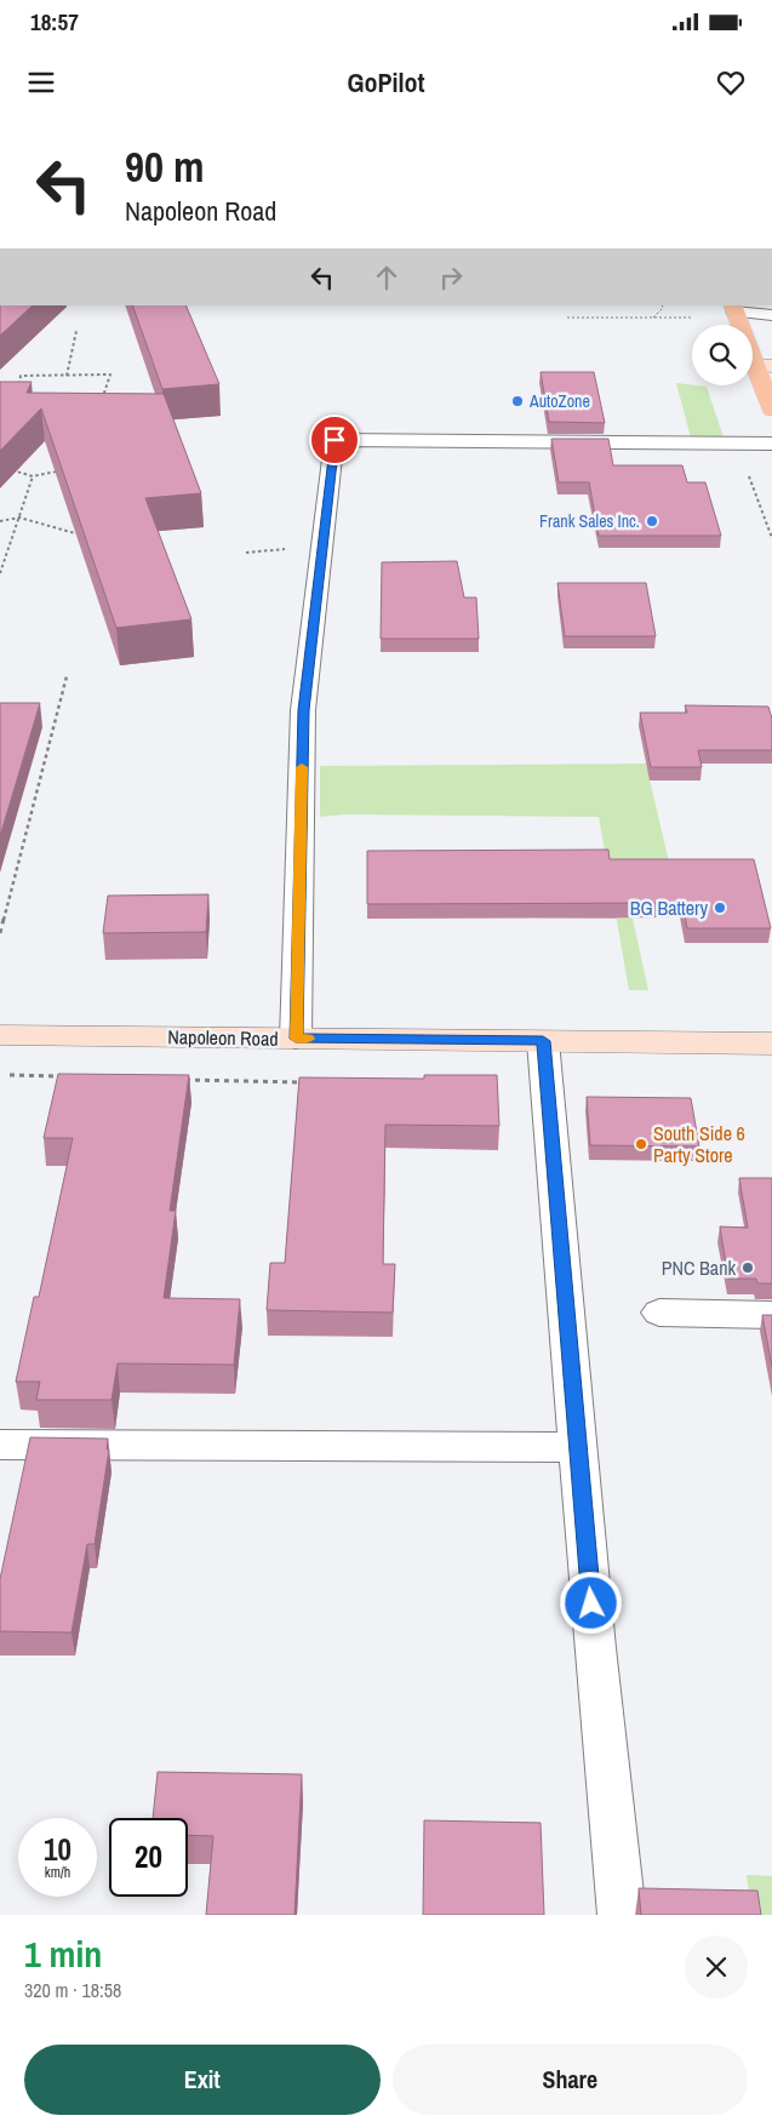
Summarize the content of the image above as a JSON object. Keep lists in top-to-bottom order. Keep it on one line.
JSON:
{"streets":{"main road":["Napoleon Road"]},"places":["AutoZone","Frank Sales Inc.","BG Battery","South Side 6 Party Store","PNC Bank"],"page":{"status":"18:57","header":"GoPilot","turn":["90 m","Napoleon Road"],"speed":"10 km/h","limit":"20","heading":["1 min","320 m · 18:58"],"buttons":["Exit","Share"]}}
